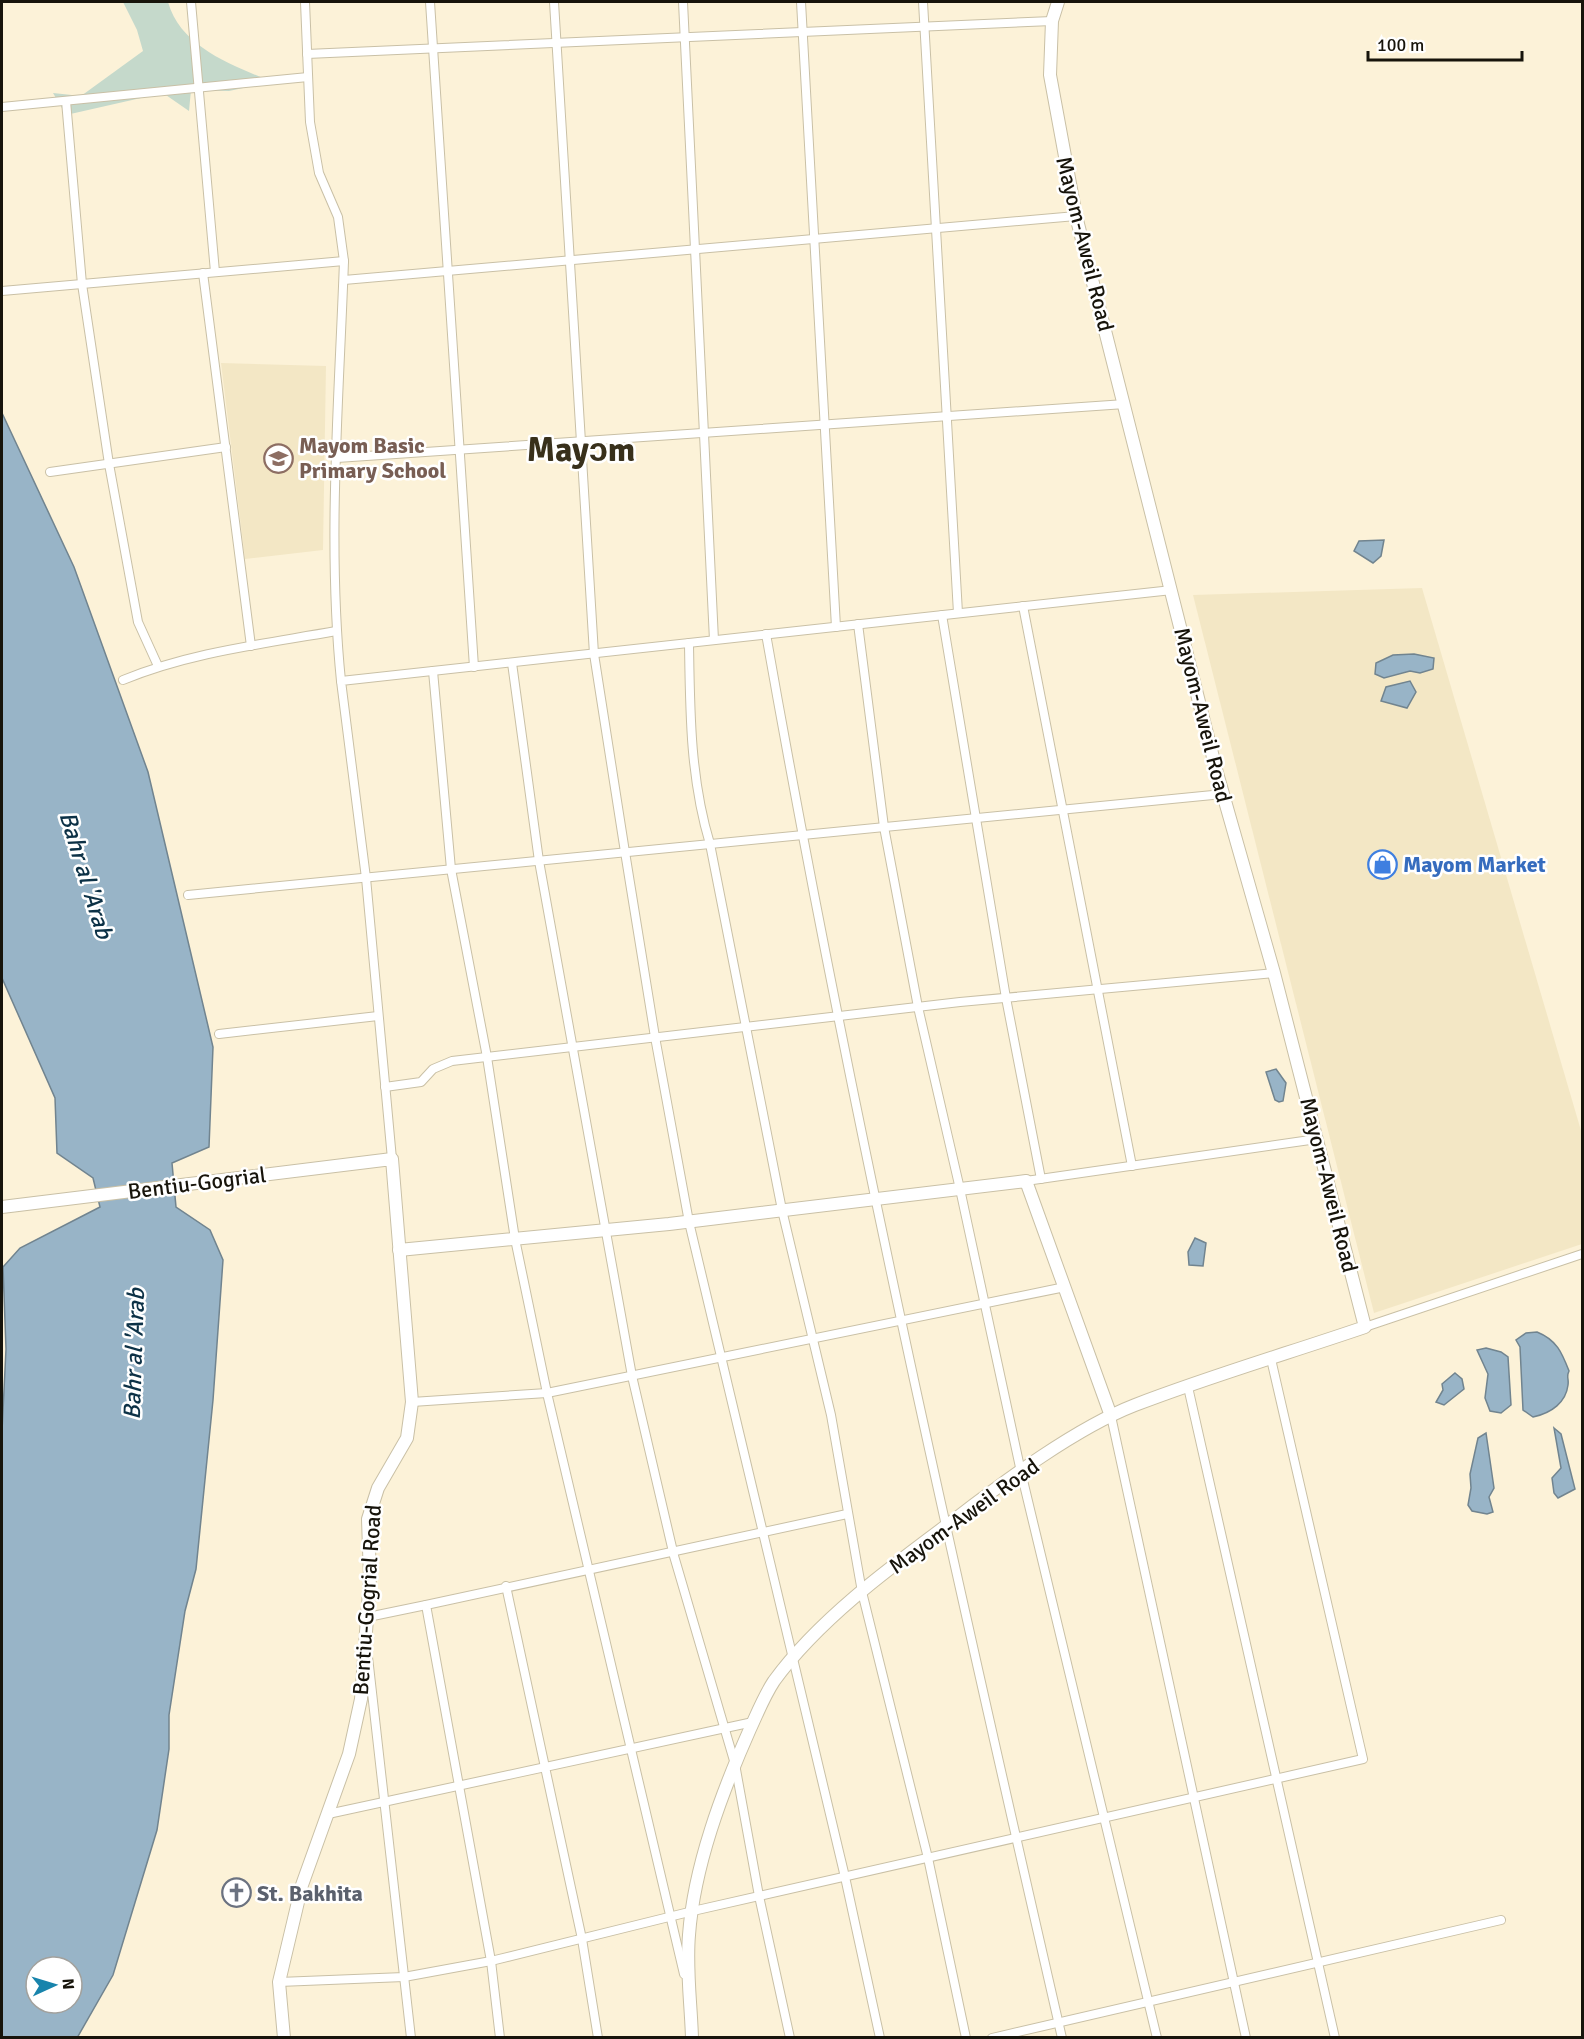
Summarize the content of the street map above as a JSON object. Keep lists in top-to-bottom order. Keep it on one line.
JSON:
{"streets":{"main road":["Mayom-Aweil Road","Bentiu-Gogrial","Bentiu-Gogrial Road"]},"crossings":[["Bentiu-Gogrial","Bentiu-Gogrial Road"]],"districts":["Mayɔm"],"water":["Bahr al 'Arab"],"places":{"school or university":["Mayom Basic Primary School"],"shop":["Mayom Market"],"church":["St. Bakhita"]},"scale_bar":"100 m","north":"right"}
